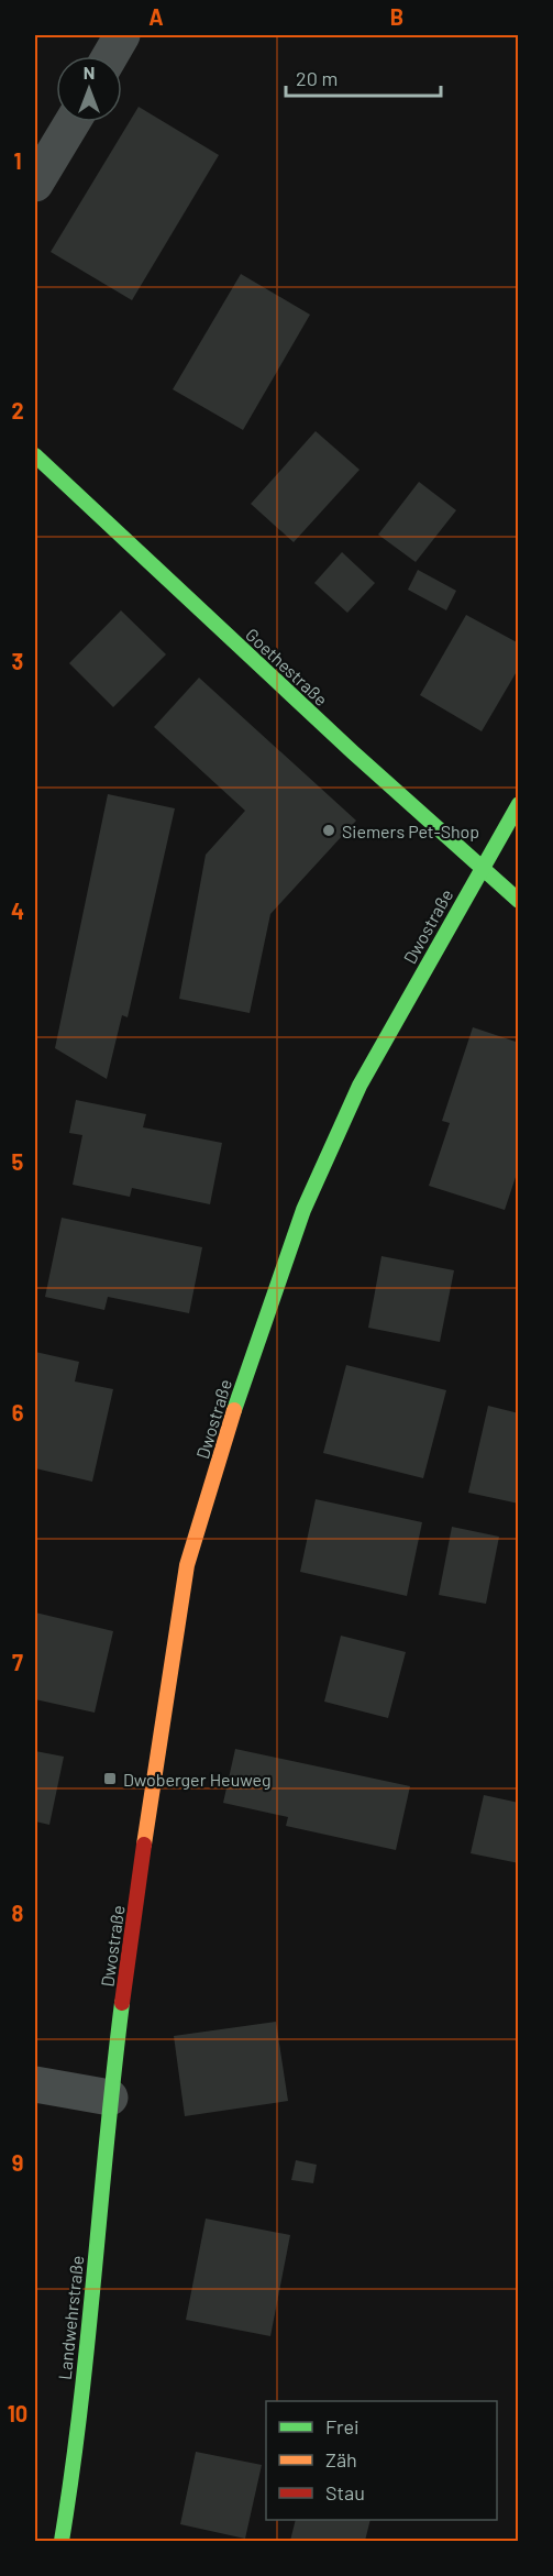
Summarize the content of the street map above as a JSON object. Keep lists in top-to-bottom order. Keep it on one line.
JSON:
{"streets":{"street":["Goethestraße","Dwostraße","Landwehrstraße"]},"crossings":[["Goethestraße","Dwostraße"],["Dwostraße","Landwehrstraße"]],"places":{"other":["Siemers Pet-Shop"],"transit":["Dwoberger Heuweg"]},"legend":["Frei","Zäh","Stau"],"scale_bar":"20 m","north":"top","grid":{"columns":["A","B"],"rows":["1","2","3","4","5","6","7","8","9","10"]}}
